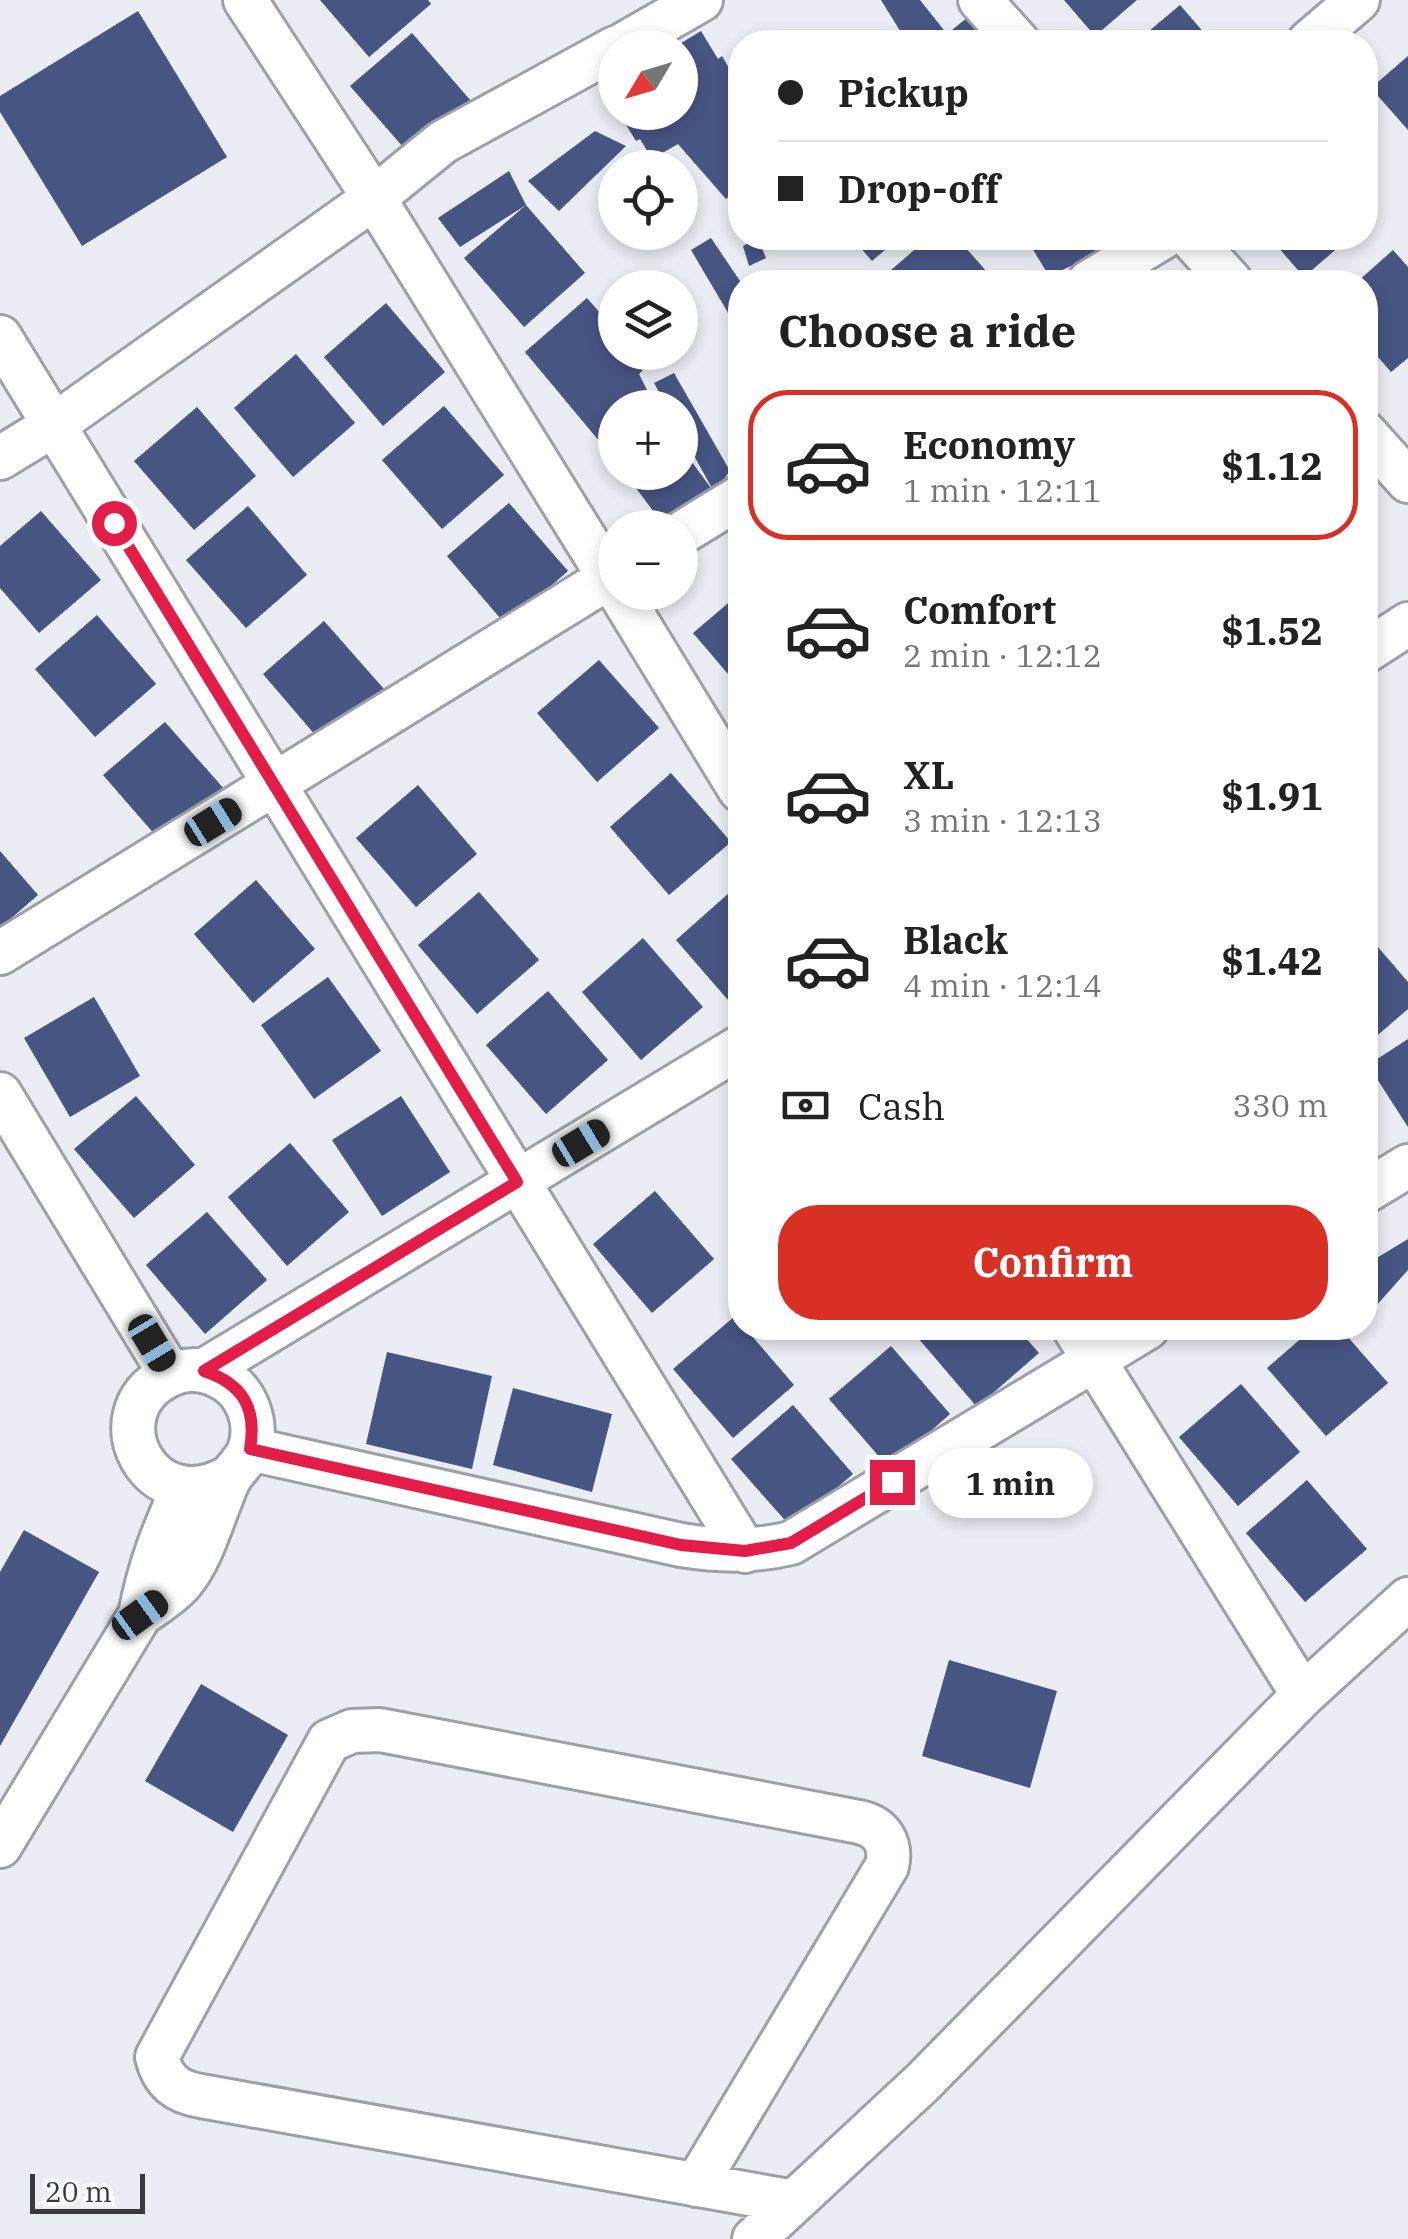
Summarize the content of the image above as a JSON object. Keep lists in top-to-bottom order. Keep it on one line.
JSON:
{"scale_bar":"20 m","north":"bottom left","page":{"map_buttons":["+","−"],"banner":["Pickup","Drop-off"],"heading":"Choose a ride","list":[{"name":"Economy","note":"1 min · 12:11","value":"$1.12"},{"name":"Comfort","note":"2 min · 12:12","value":"$1.52"},{"name":"XL","note":"3 min · 12:13","value":"$1.91"},{"name":"Black","note":"4 min · 12:14","value":"$1.42"}],"pay":["Cash","330 m"],"buttons":"Confirm","bubble":"1 min","scale":"20 m"}}
